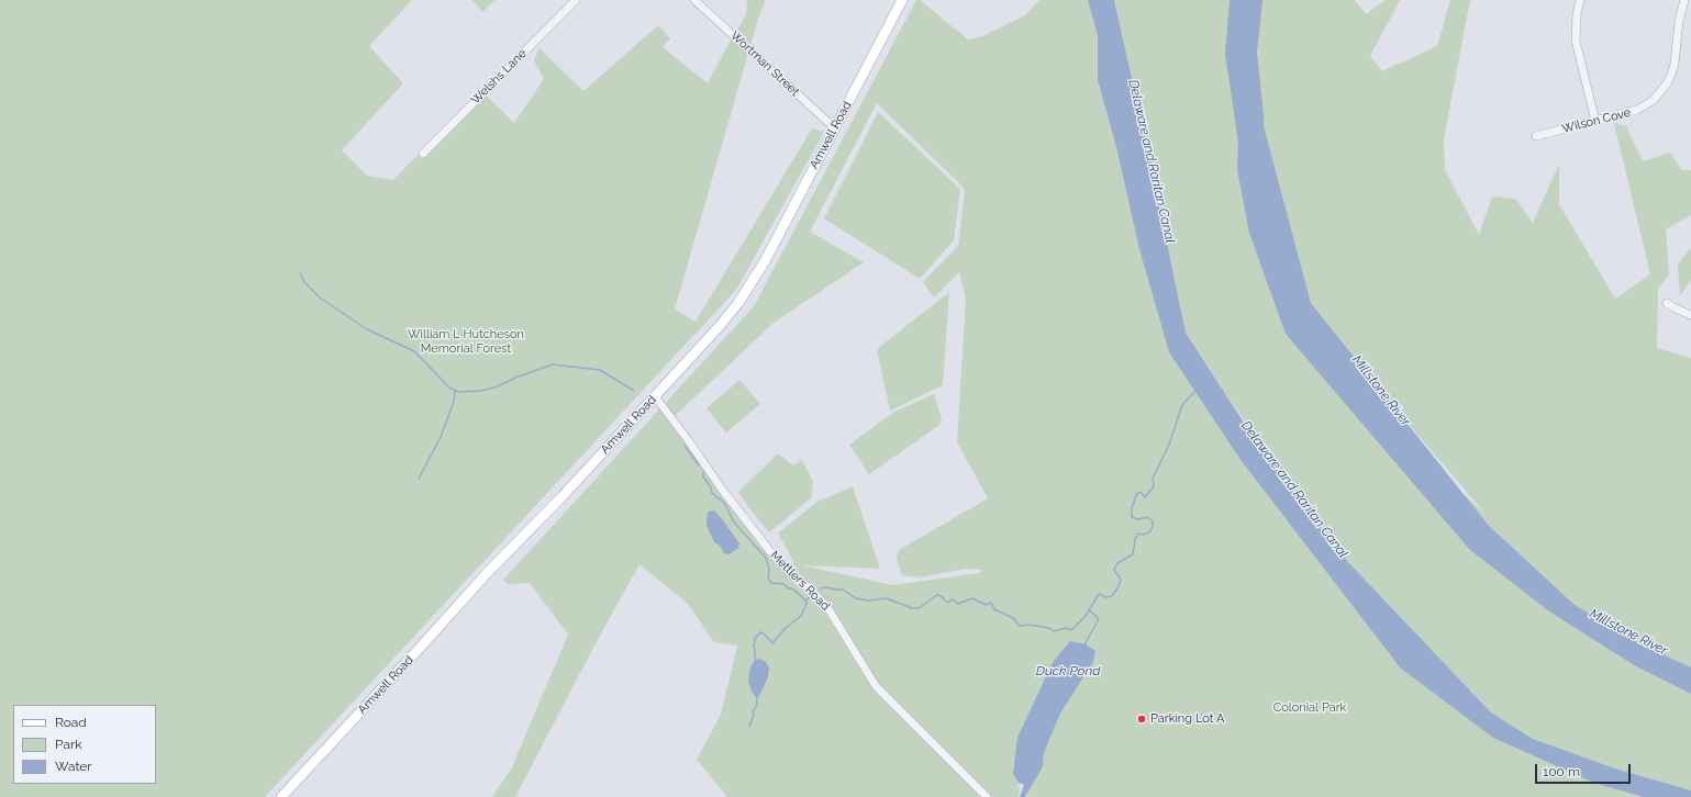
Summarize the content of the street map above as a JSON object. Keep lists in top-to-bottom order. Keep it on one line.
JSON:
{"streets":{"main road":["Amwell Road"],"street":["Wortman Street","Welshs Lane","Wilson Cove","Mettlers Road"]},"crossings":[["Wortman Street","Amwell Road"],["Amwell Road","Mettlers Road"]],"water":["Delaware and Raritan Canal","Millstone River","Duck Pond"],"parks":["William L Hutcheson Memorial Forest","Colonial Park"],"places":["Parking Lot A"],"legend":["Road","Park","Water"],"scale_bar":"100 m"}
